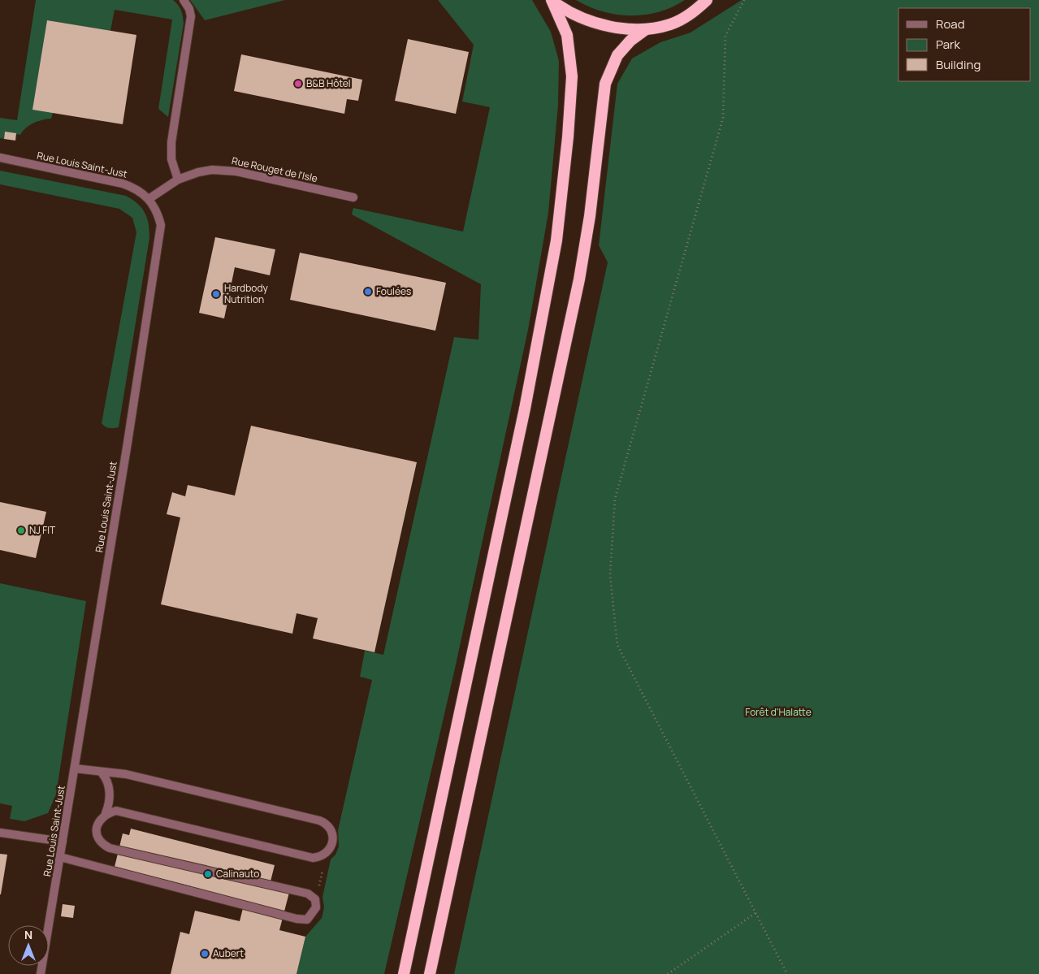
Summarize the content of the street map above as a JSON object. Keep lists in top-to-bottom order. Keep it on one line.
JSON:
{"streets":{"street":["Rue Louis Saint-Just","Rue Rouget de l'Isle"]},"crossings":[["Rue Louis Saint-Just","Rue Rouget de l'Isle"]],"parks":["Forêt d'Halatte"],"places":["B&B Hôtel","Foulées","Hardbody Nutrition","NJ FIT","Calinauto","Aubert"],"legend":["Road","Park","Building"],"north":"top"}
